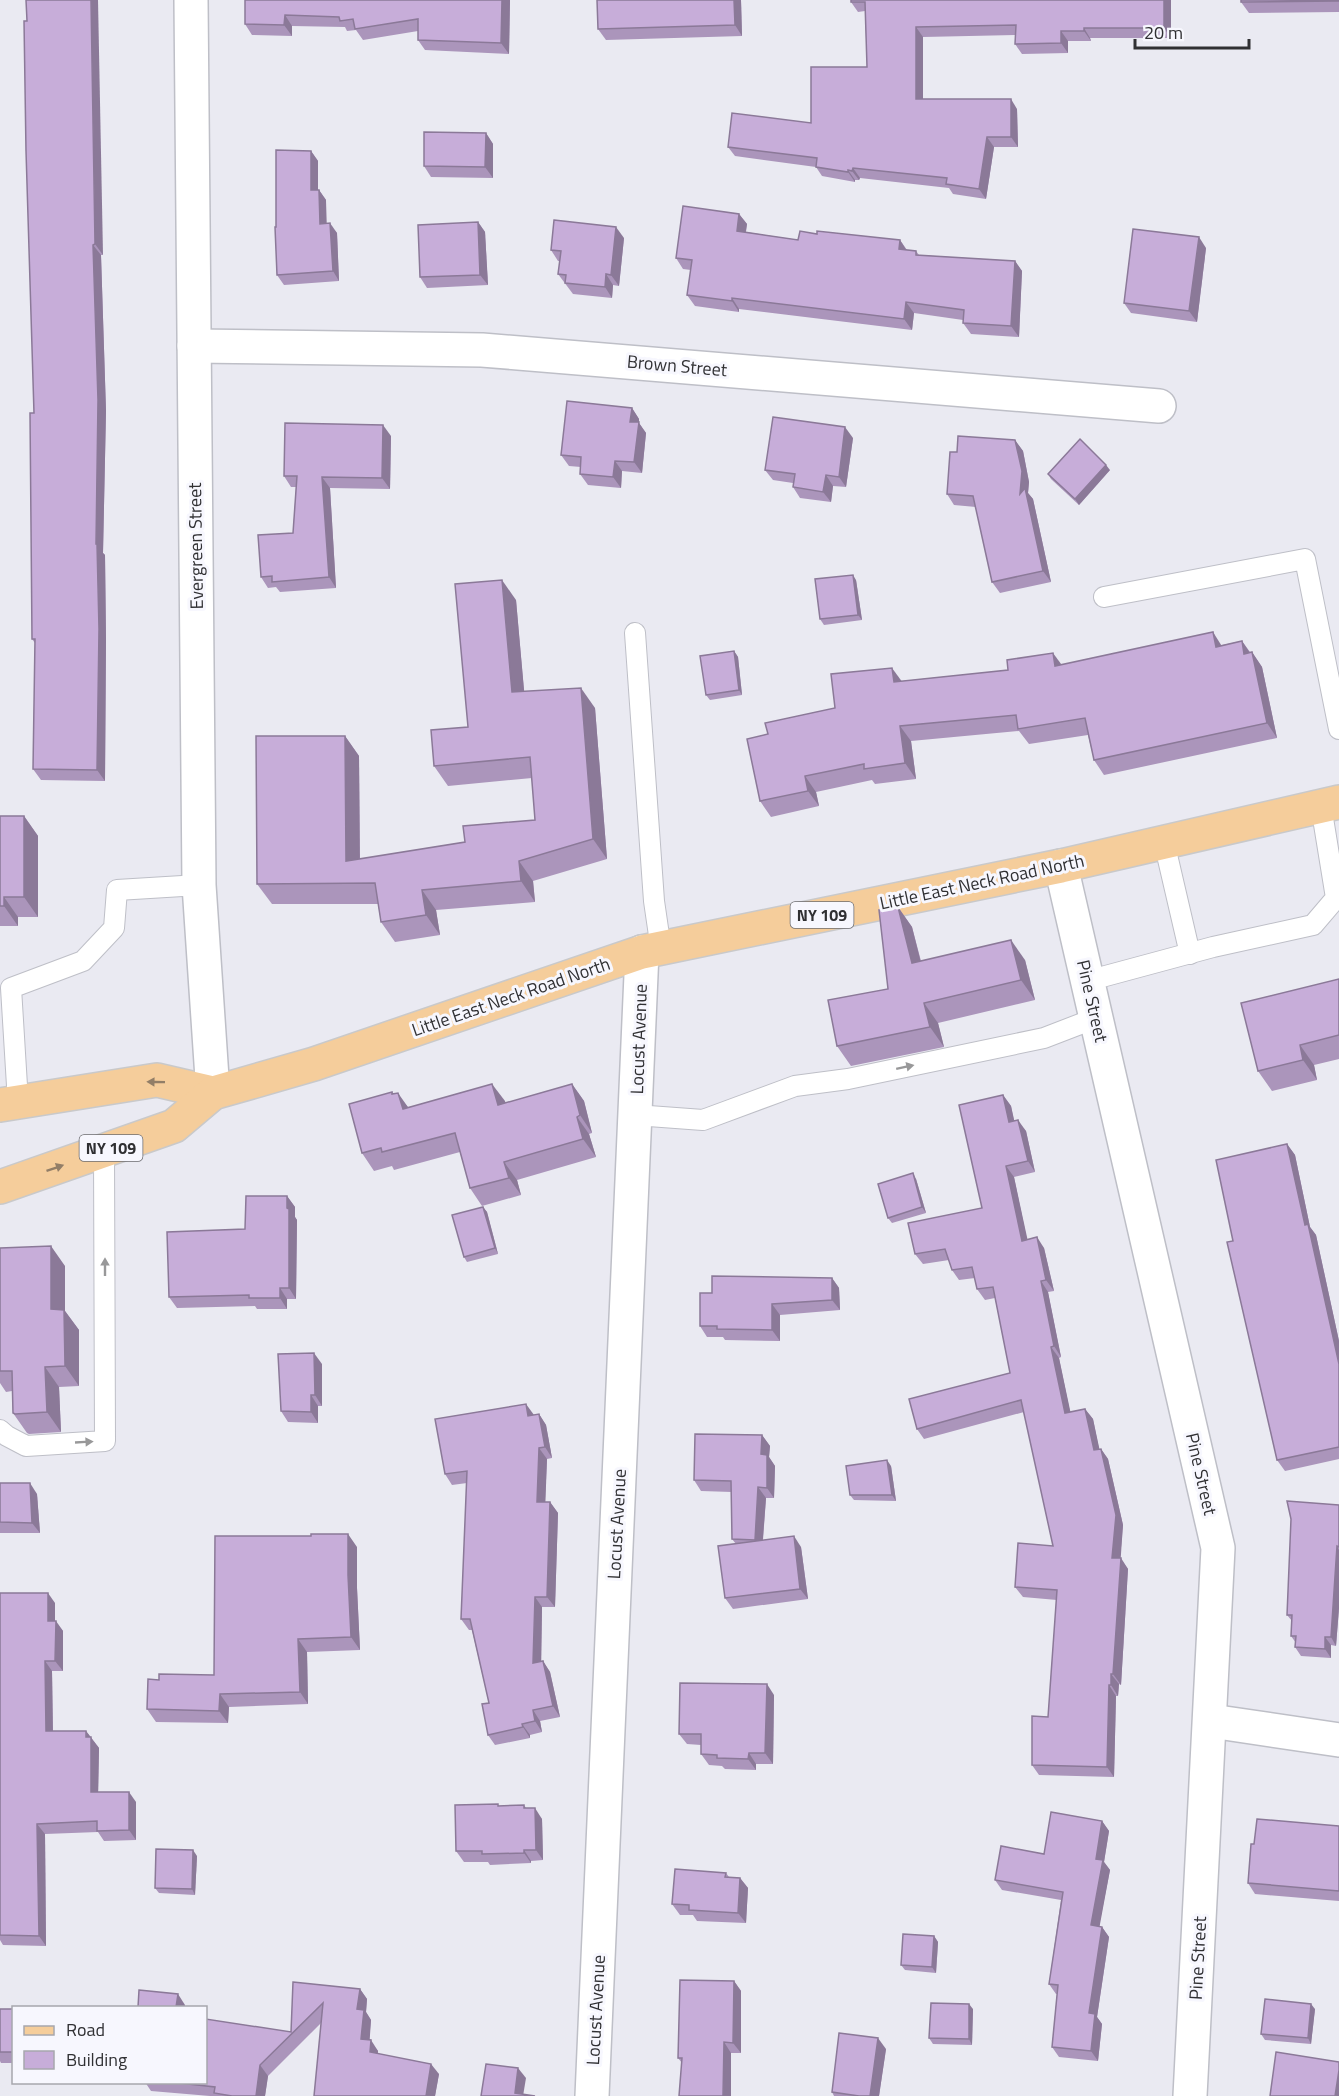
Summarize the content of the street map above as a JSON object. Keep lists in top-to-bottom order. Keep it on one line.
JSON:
{"streets":{"main road":["Little East Neck Road North","NY 109"],"street":["Brown Street","Evergreen Street","Pine Street","Locust Avenue"]},"crossings":[["Brown Street","Evergreen Street"],["Evergreen Street","Little East Neck Road North"],["Little East Neck Road North","Pine Street"],["Little East Neck Road North","Locust Avenue"]],"legend":["Road","Building"],"scale_bar":"20 m"}
